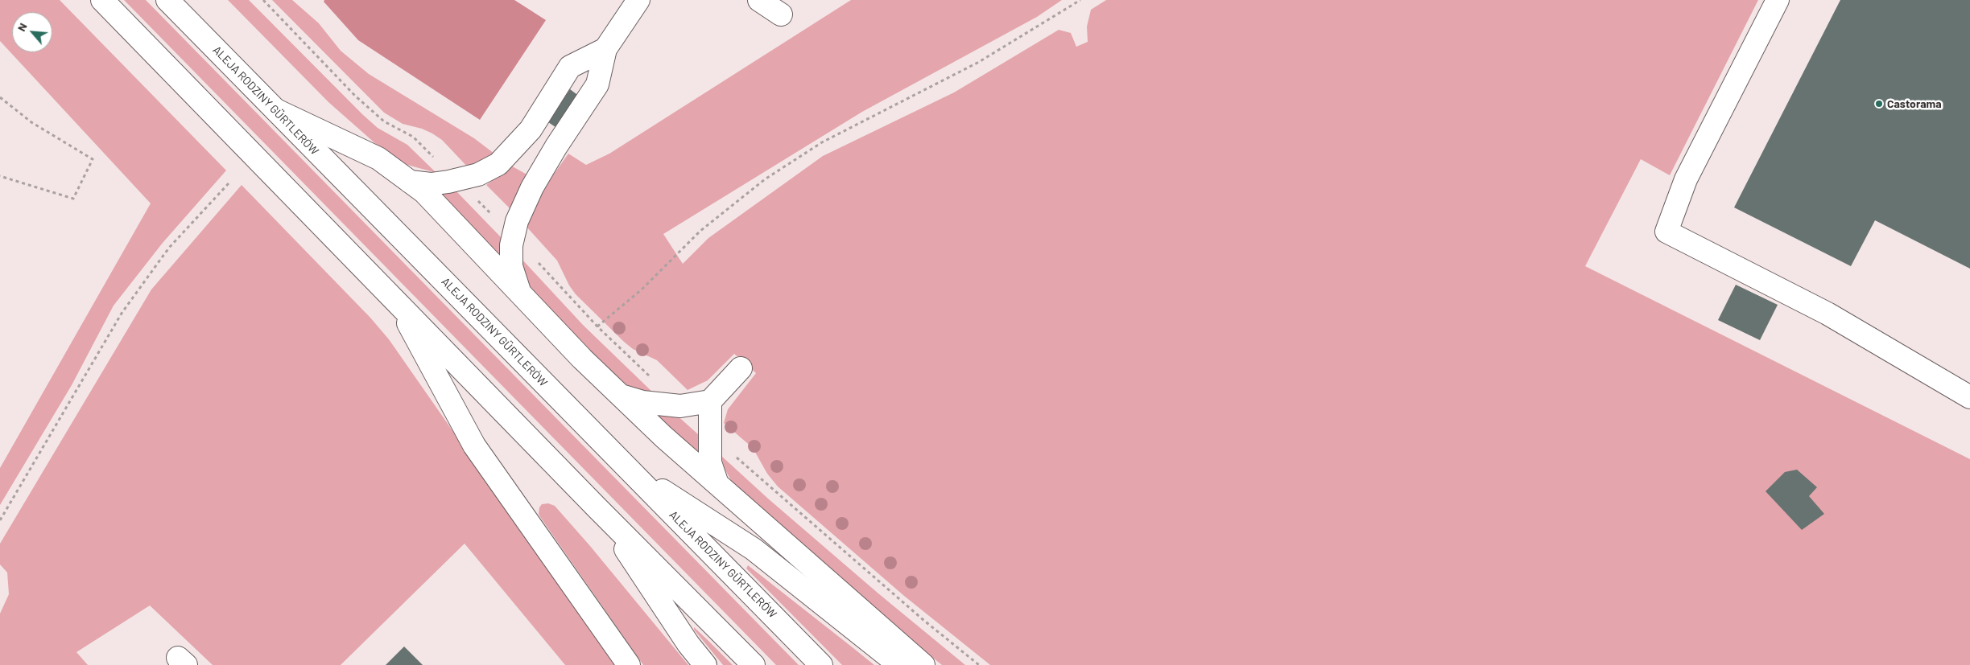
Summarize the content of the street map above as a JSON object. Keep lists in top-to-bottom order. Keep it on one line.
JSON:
{"streets":{"main road":["ALEJA RODZINY GÜRTLERÓW"]},"places":["Castorama"],"north":"top left"}
